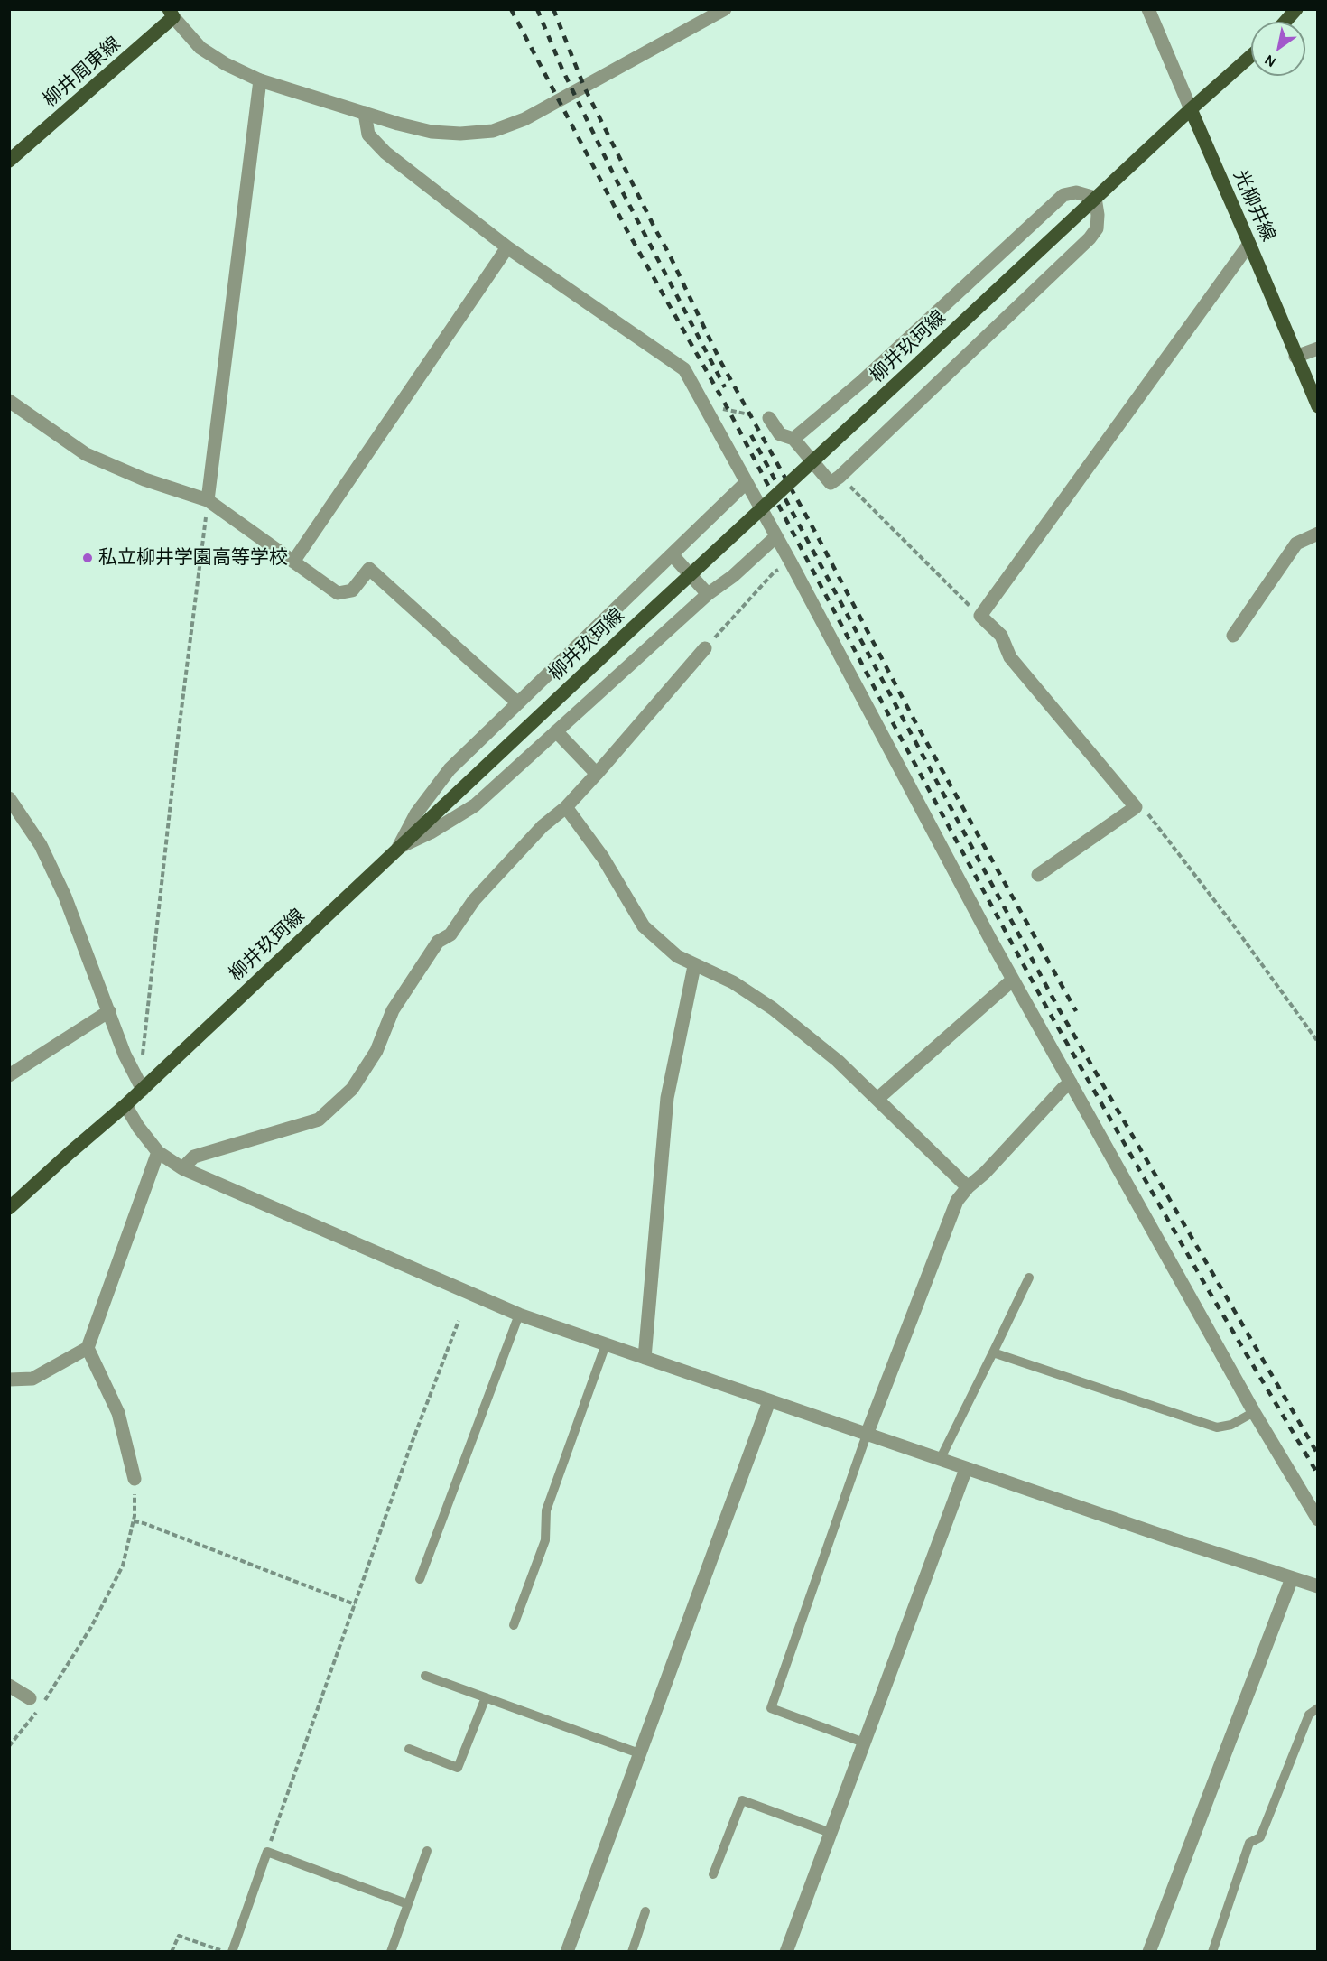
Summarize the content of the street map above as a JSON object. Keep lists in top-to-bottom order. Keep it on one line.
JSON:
{"streets":{"main road":["柳井周東線","光柳井線","柳井玖珂線"]},"crossings":[["光柳井線","柳井玖珂線"]],"places":["私立柳井学園高等学校"],"north":"bottom left"}
